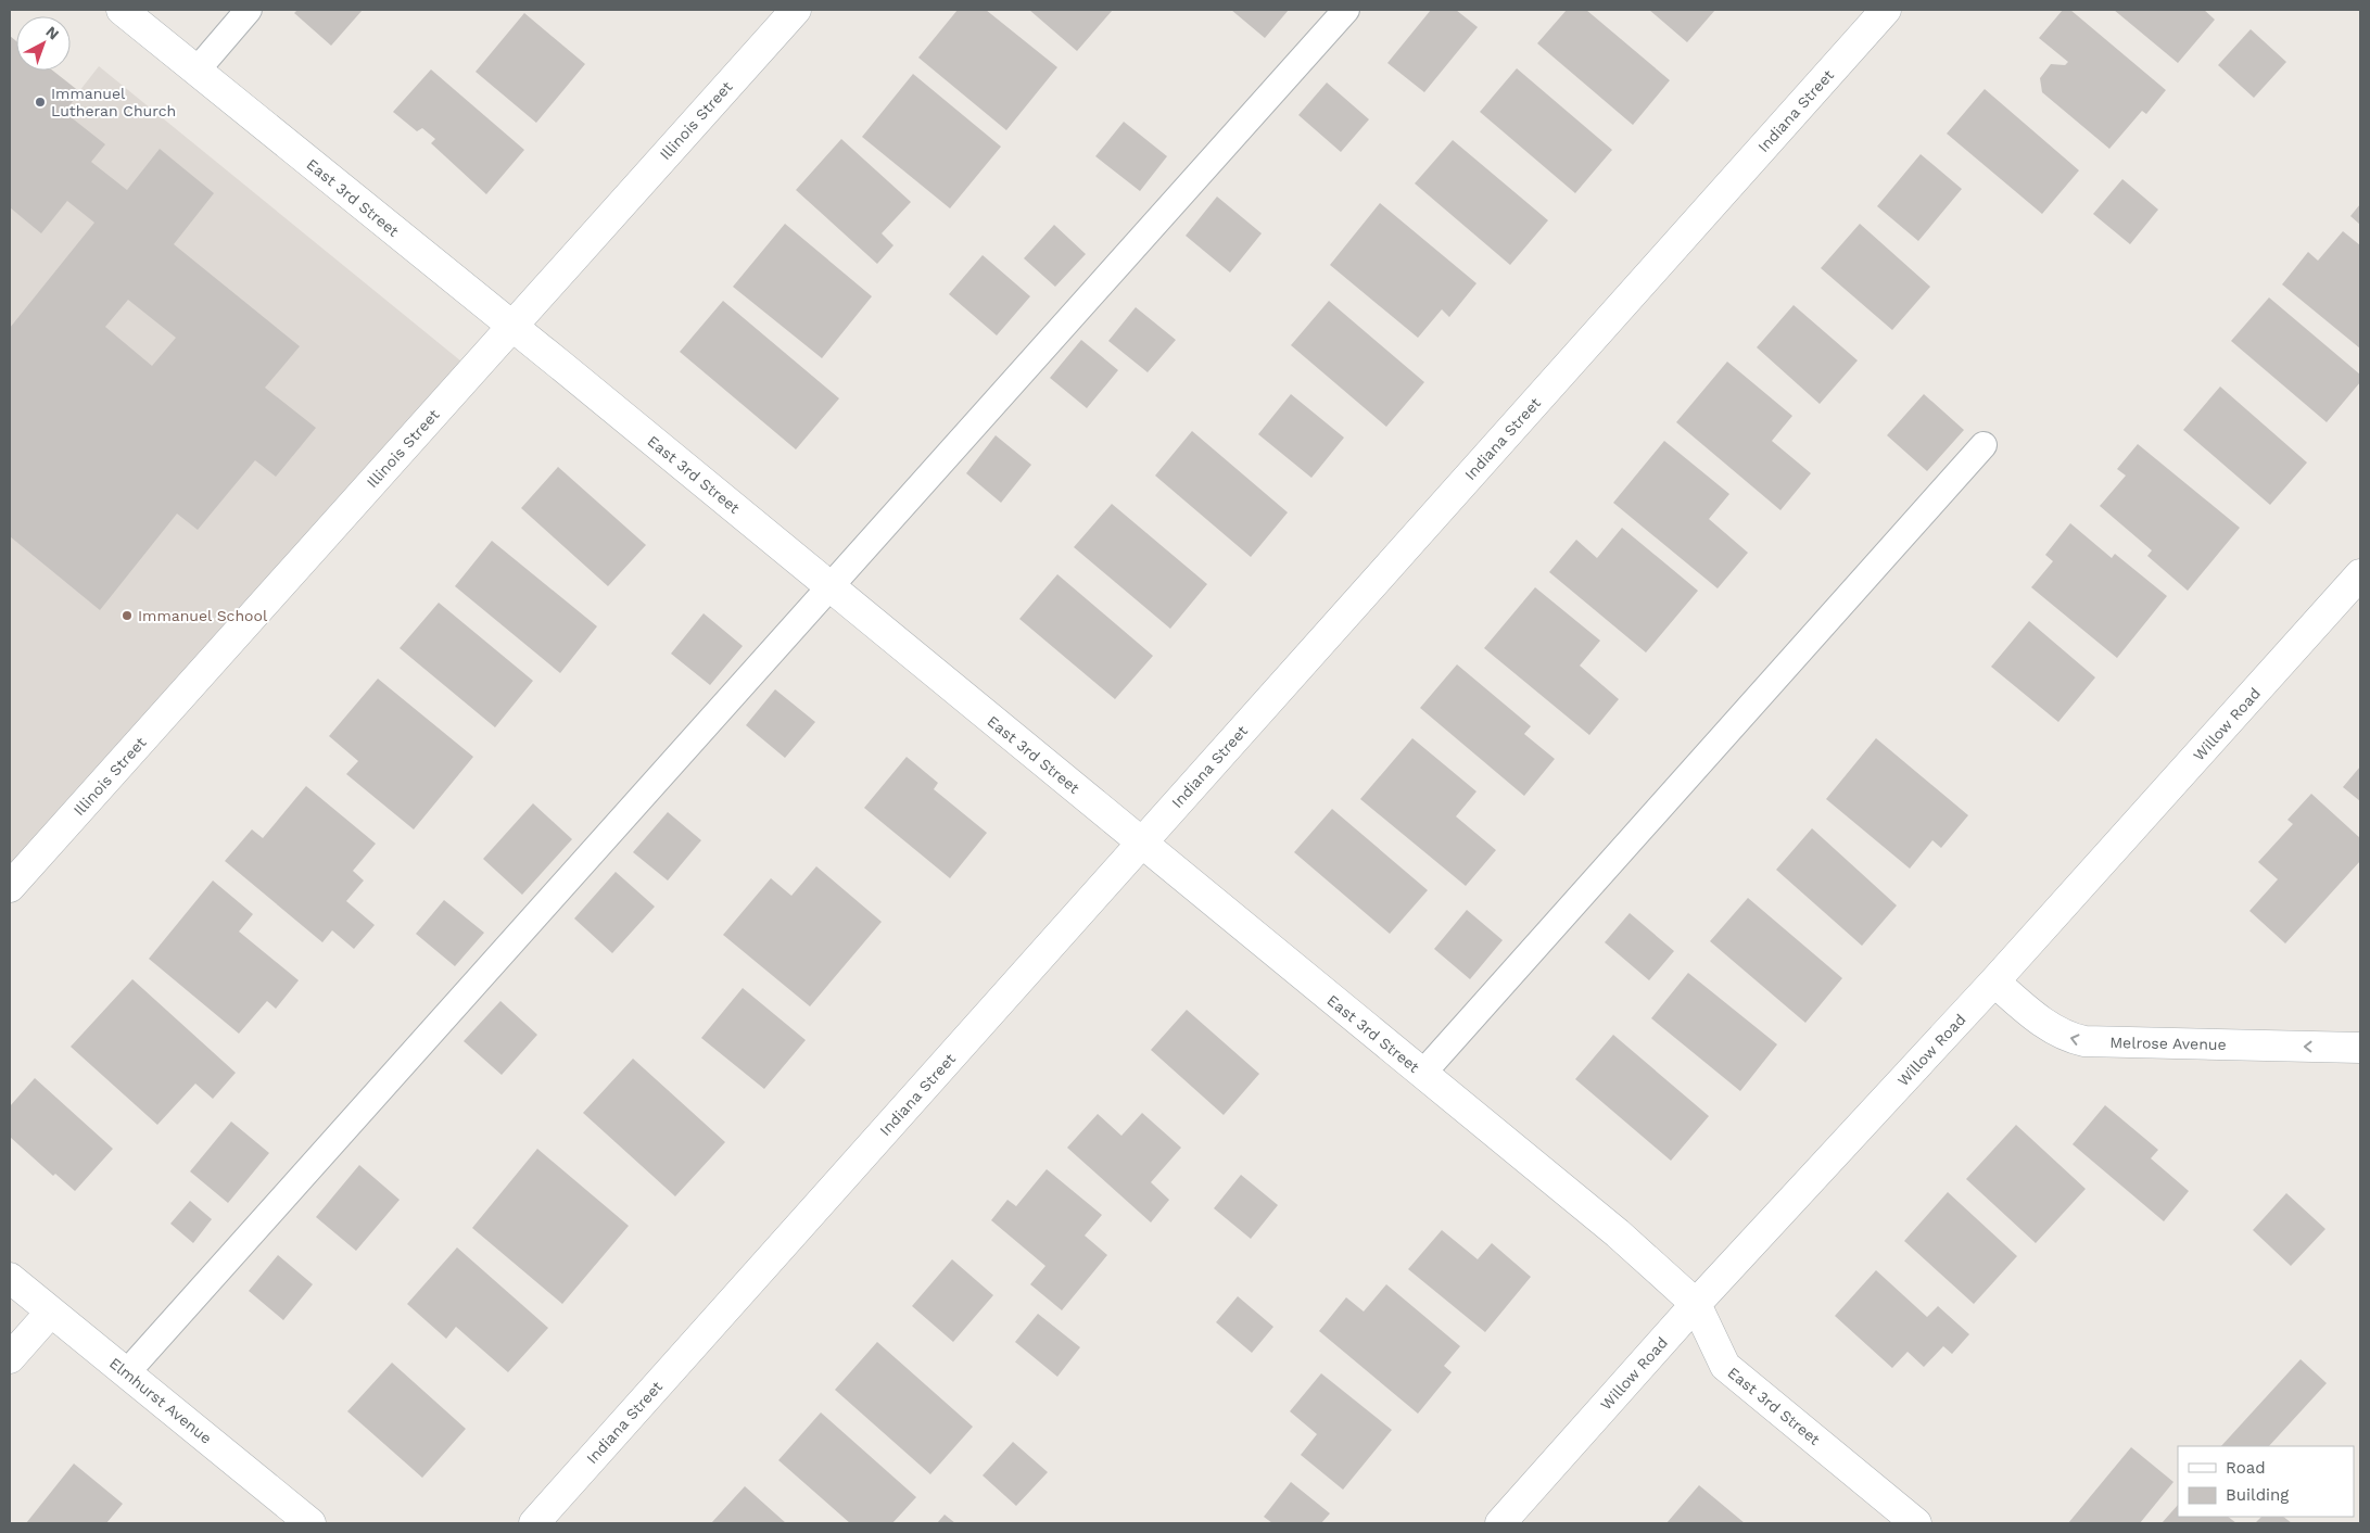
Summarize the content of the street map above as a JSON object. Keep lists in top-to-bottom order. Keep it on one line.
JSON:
{"streets":{"street":["Indiana Street","Illinois Street","East 3rd Street","Willow Road","Melrose Avenue","Elmhurst Avenue"]},"crossings":[["Indiana Street","East 3rd Street"],["Illinois Street","East 3rd Street"],["East 3rd Street","Willow Road"],["Willow Road","Melrose Avenue"]],"one_way":["Melrose Avenue"],"places":["Immanuel Lutheran Church","Immanuel School"],"legend":["Road","Building"],"north":"top right"}
